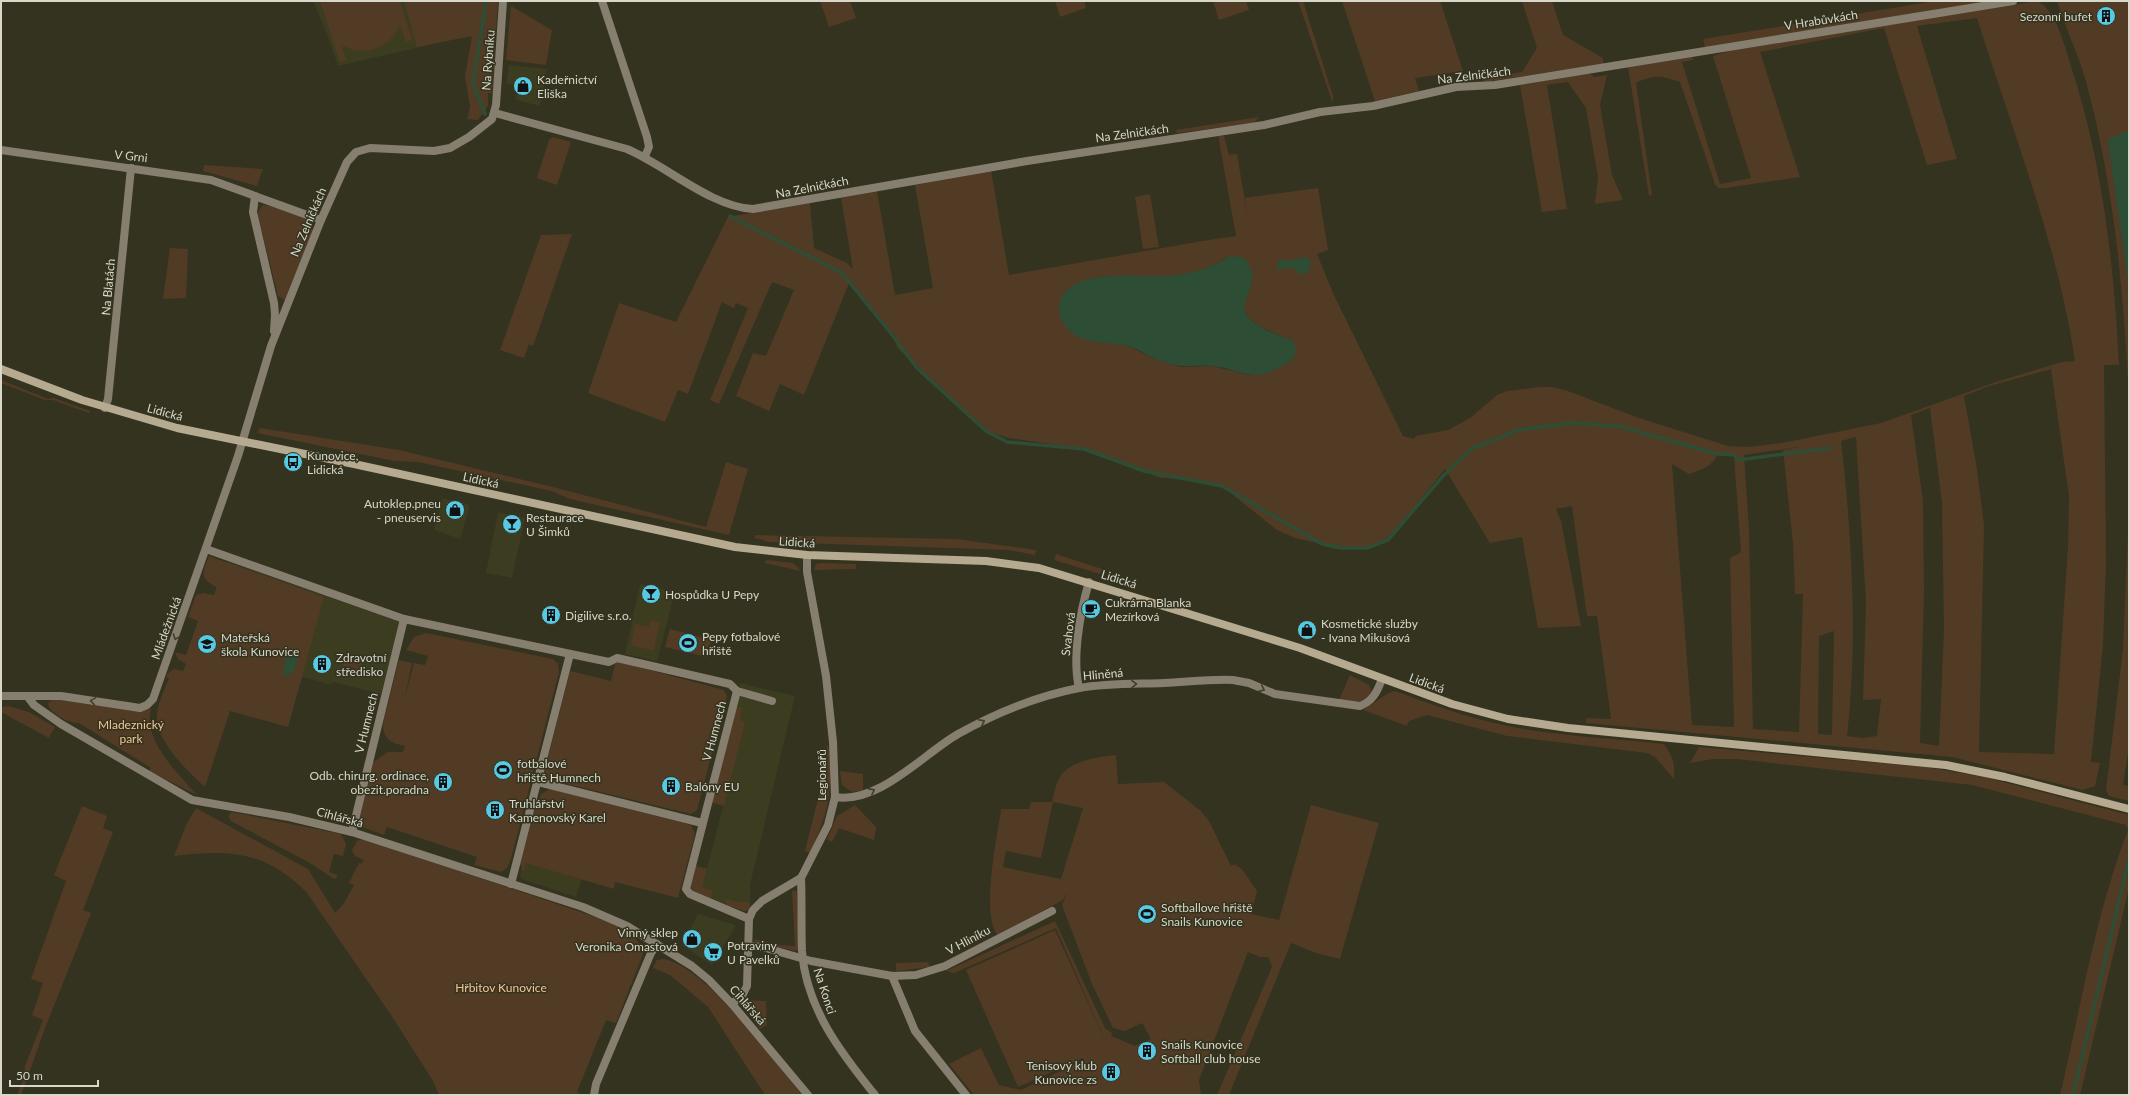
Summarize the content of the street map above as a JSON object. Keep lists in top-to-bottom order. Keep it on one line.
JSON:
{"streets":{"main road":["Lidická"],"street":["V Hrabůvkách","Na Rybníku","Na Zelničkách","V Grni","Na Blatách","Mládežnická","Svahová","Hliněná","V Humnech","Legionářů","Cihlářská","V Hliníku","Na Konci"]},"crossings":[["V Hrabůvkách","Na Zelničkách"],["Na Rybníku","Na Zelničkách"],["Na Zelničkách","V Grni"],["Na Zelničkách","Lidická"],["Na Zelničkách","Mládežnická"],["V Grni","Na Blatách"],["Na Blatách","Lidická"],["Lidická","Mládežnická"],["Lidická","Svahová"],["Lidická","Hliněná"],["Lidická","Legionářů"],["Mládežnická","V Humnech"],["Mládežnická","Cihlářská"],["Svahová","Hliněná"],["Hliněná","Legionářů"],["V Humnech","Cihlářská"],["Legionářů","Na Konci"],["V Hliníku","Na Konci"]],"one_way":["Mládežnická","Hliněná"],"parks":["Mladeznický park","Hřbitov Kunovice"],"places":{"building":["Sezonní bufet","Digilive s.r.o.","Zdravotní středisko","Odb. chirurg. ordinace, obezit.poradna","Balóny EU","Truhlářství Kamenovský Karel","Snails Kunovice Softball club house","Tenisový klub Kunovice zs"],"shop":["Kadeřnictví Eliška","Autoklep.pneu - pneuservis","Kosmetické služby - Ivana Mikušová","Vinný sklep Veronika Omastová"],"bus stop":["Kunovice, Lidická"],"bar":["Restaurace U Šimků","Hospůdka U Pepy"],"cafe":["Cukrárna Blanka Mezírková"],"sports":["Pepy fotbalové hřiště","fotbalové hřiště Humnech","Softballove hřiště Snails Kunovice"],"school or university":["Mateřská škola Kunovice"],"supermarket":["Potraviny U Pavelků"]},"scale_bar":"50 m"}
